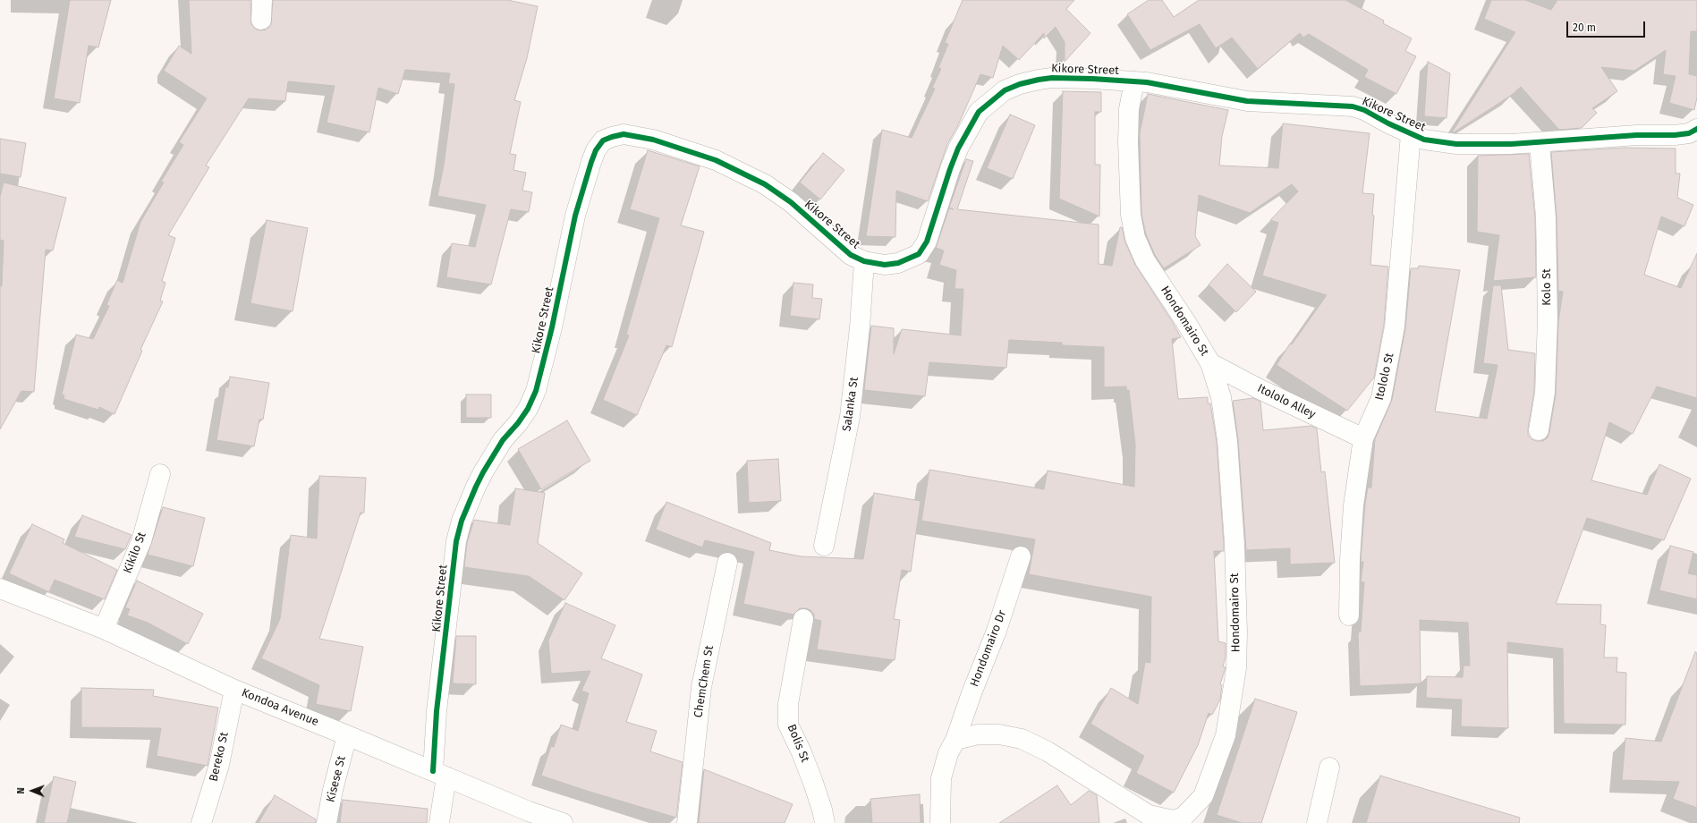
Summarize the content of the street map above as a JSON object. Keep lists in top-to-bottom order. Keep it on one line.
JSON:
{"streets":{"street":["Kikore Street","Kolo St","Hondomairo St","Itololo St","Itololo Alley","Salanka St","Kikilo St","Hondomairo Dr","ChemChem St","Kondoa Avenue","Bolis St","Bereko St","Kisese St"]},"crossings":[["Kikore Street","Kolo St"],["Kikore Street","Hondomairo St"],["Kikore Street","Itololo St"],["Kikore Street","Salanka St"],["Kikore Street","Kondoa Avenue"],["Hondomairo St","Itololo Alley"],["Hondomairo St","Hondomairo Dr"],["Itololo St","Itololo Alley"],["Kikilo St","Kondoa Avenue"],["Kondoa Avenue","Bereko St"],["Kondoa Avenue","Kisese St"]],"scale_bar":"20 m","north":"left"}
